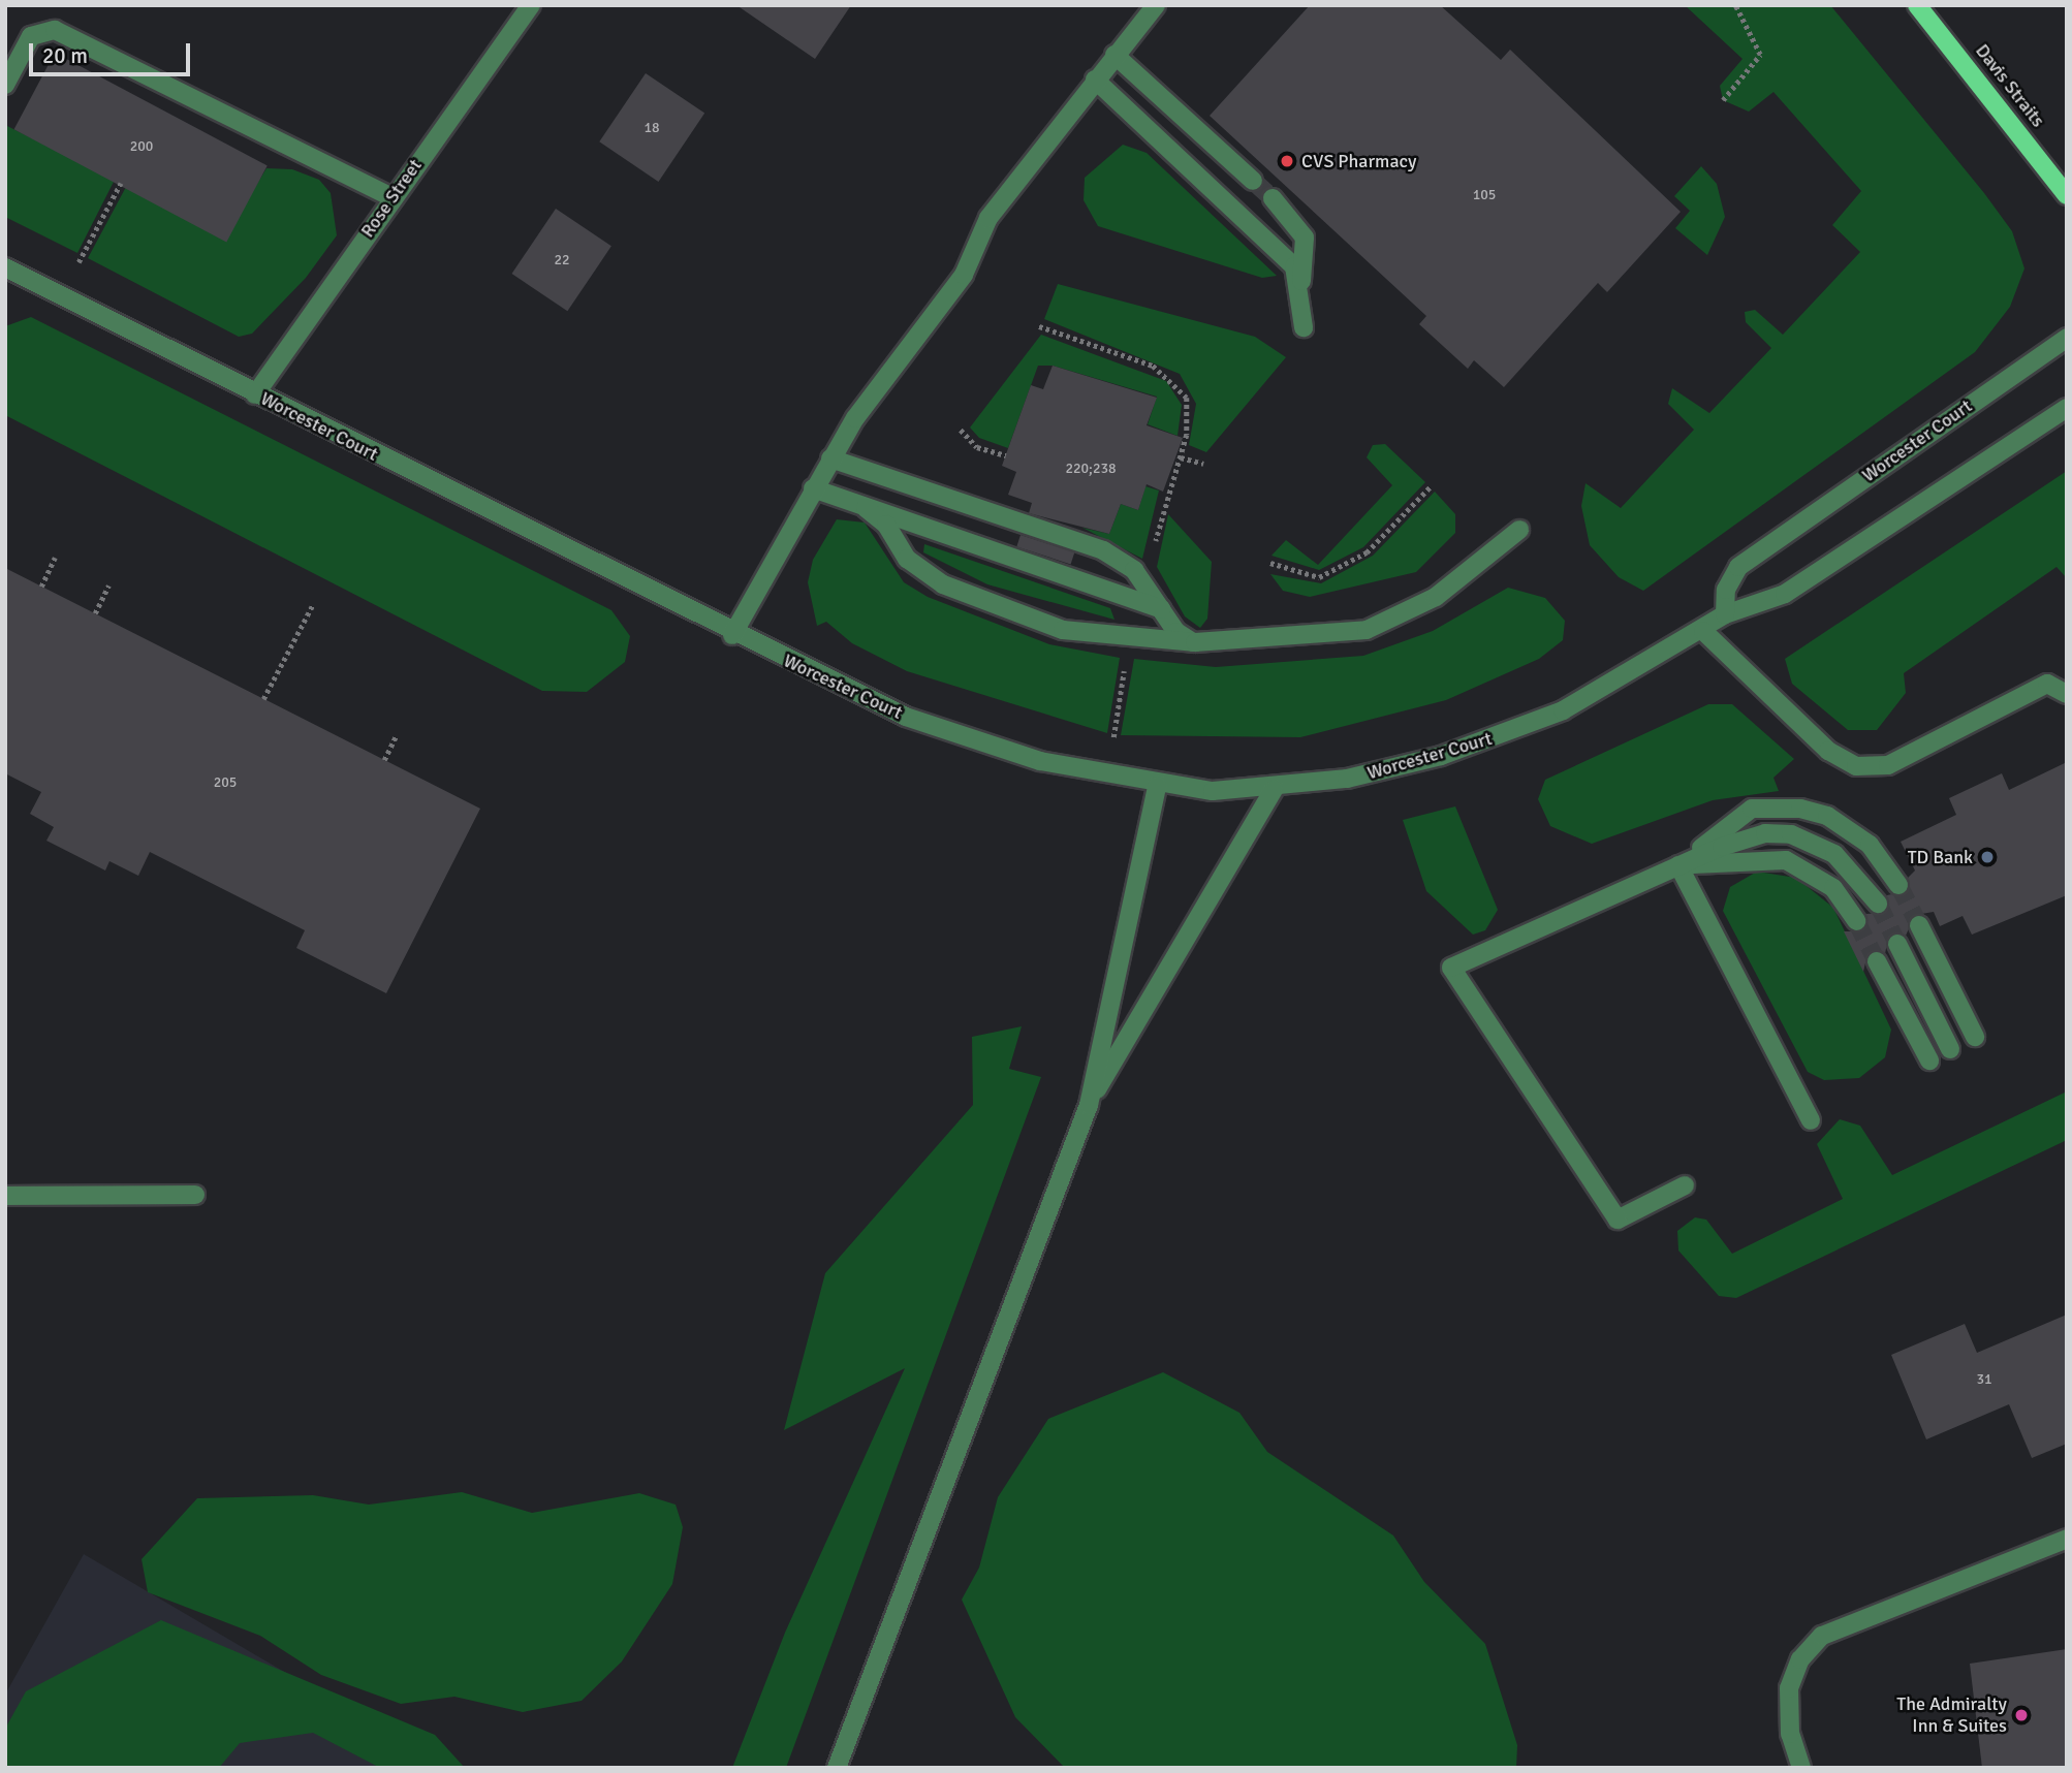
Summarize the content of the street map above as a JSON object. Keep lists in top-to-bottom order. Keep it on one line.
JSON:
{"streets":{"main road":["Davis Straits"],"street":["Rose Street","Worcester Court"]},"crossings":[["Rose Street","Worcester Court"]],"places":["CVS Pharmacy","TD Bank","The Admiralty Inn & Suites"],"house_numbers":["18","200","105","22","220;238","205","31"],"scale_bar":"20 m"}
